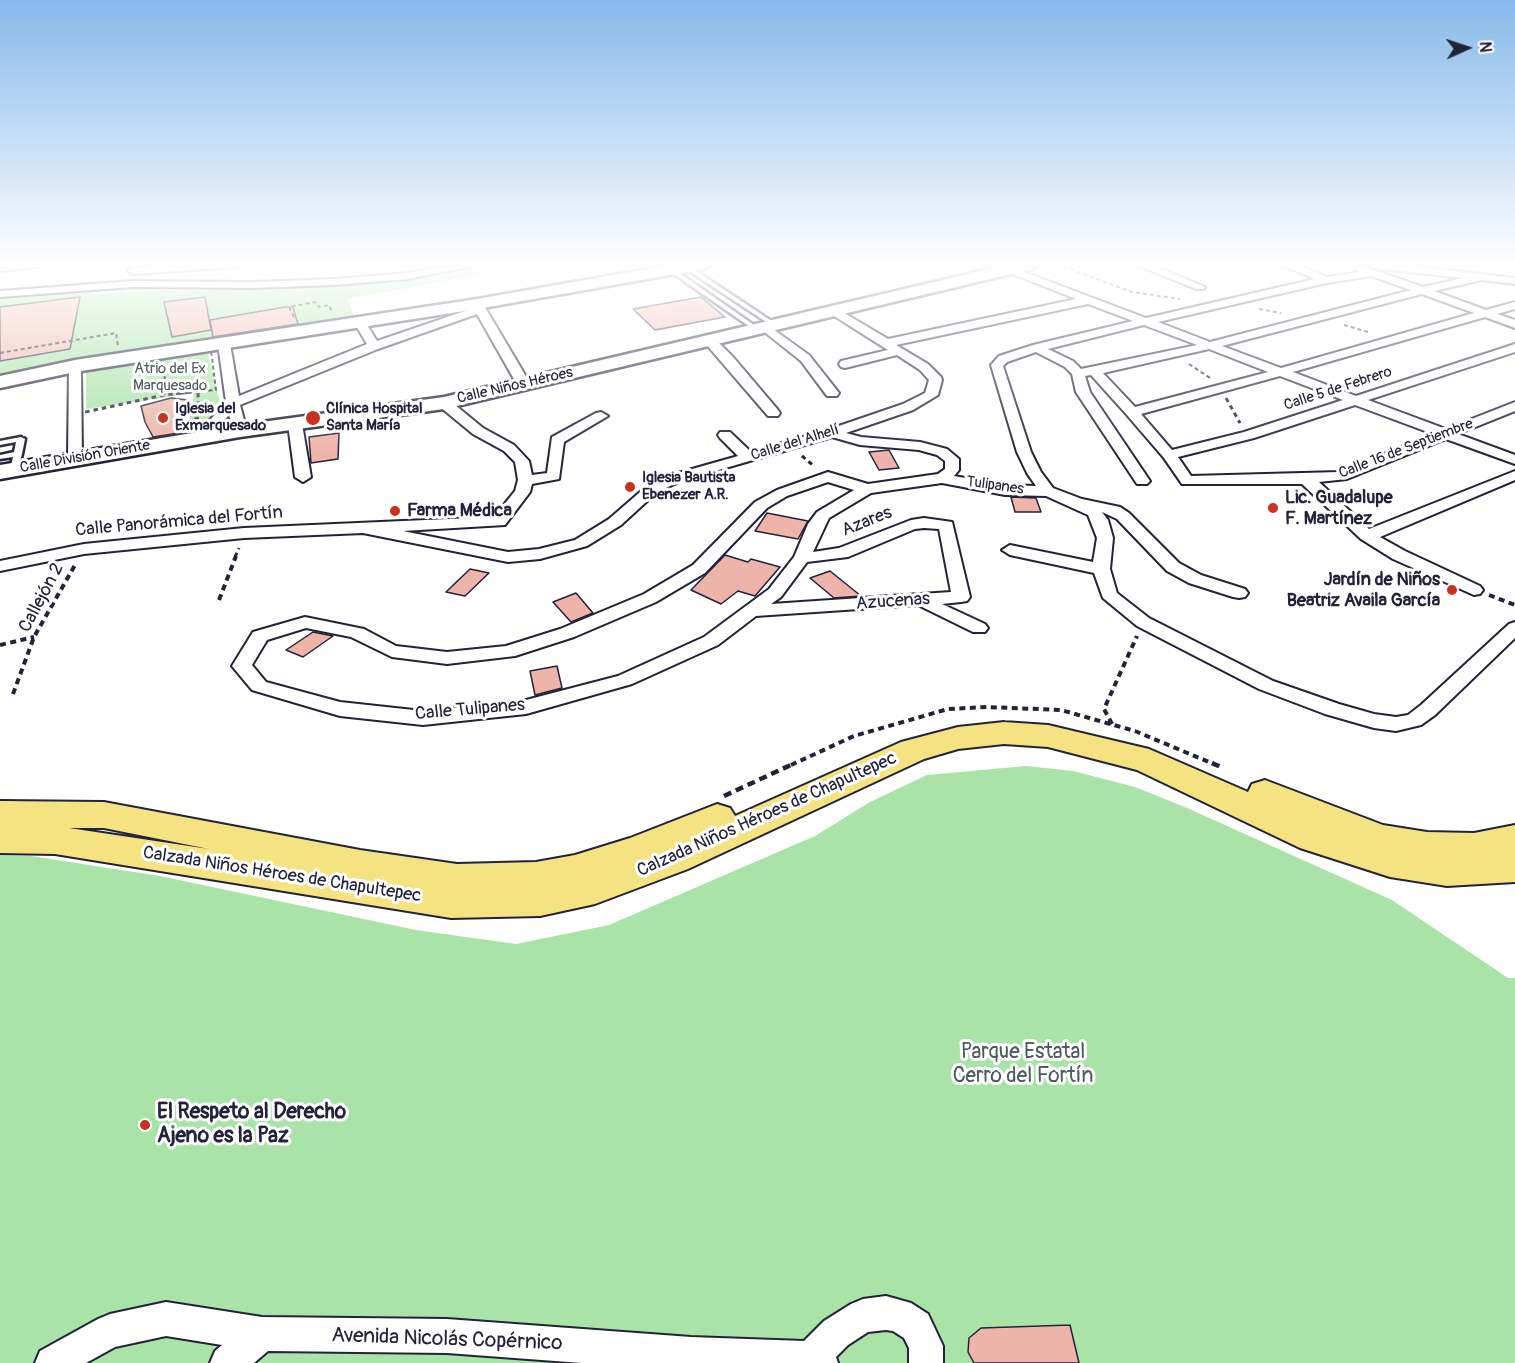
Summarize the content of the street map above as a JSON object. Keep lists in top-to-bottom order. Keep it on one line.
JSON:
{"streets":{"main road":["Calle Niños Héroes","Calle División Oriente","Calzada Niños Héroes de Chapultepec"],"street":["Calle 5 de Febrero","Calle del Alhelí","Calle 16 de Septiembre","Tulipanes","Calle Panorámica del Fortín","Azares","Azucenas","Calle Tulipanes","Avenida Nicolás Copérnico"],"path":["Callejón 2"]},"crossings":[["Calle Niños Héroes","Calle División Oriente"],["Calle 5 de Febrero","Calle 16 de Septiembre"],["Calle del Alhelí","Calle Panorámica del Fortín"],["Tulipanes","Calle Tulipanes"],["Calle Panorámica del Fortín","Callejón 2"],["Azares","Azucenas"],["Azares","Calle Tulipanes"],["Azucenas","Calle Tulipanes"]],"parks":["Atrio del Ex Marquesado","Parque Estatal Cerro del Fortín"],"places":["Iglesia del Exmarquesado","Clínica Hospital Santa María","Iglesia Bautista Ebenezer A.R.","Lic. Guadalupe F. Martínez","Farma Médica","Jardín de Niños Beatriz Availa García","El Respeto al Derecho Ajeno es la Paz"],"north":"right"}
